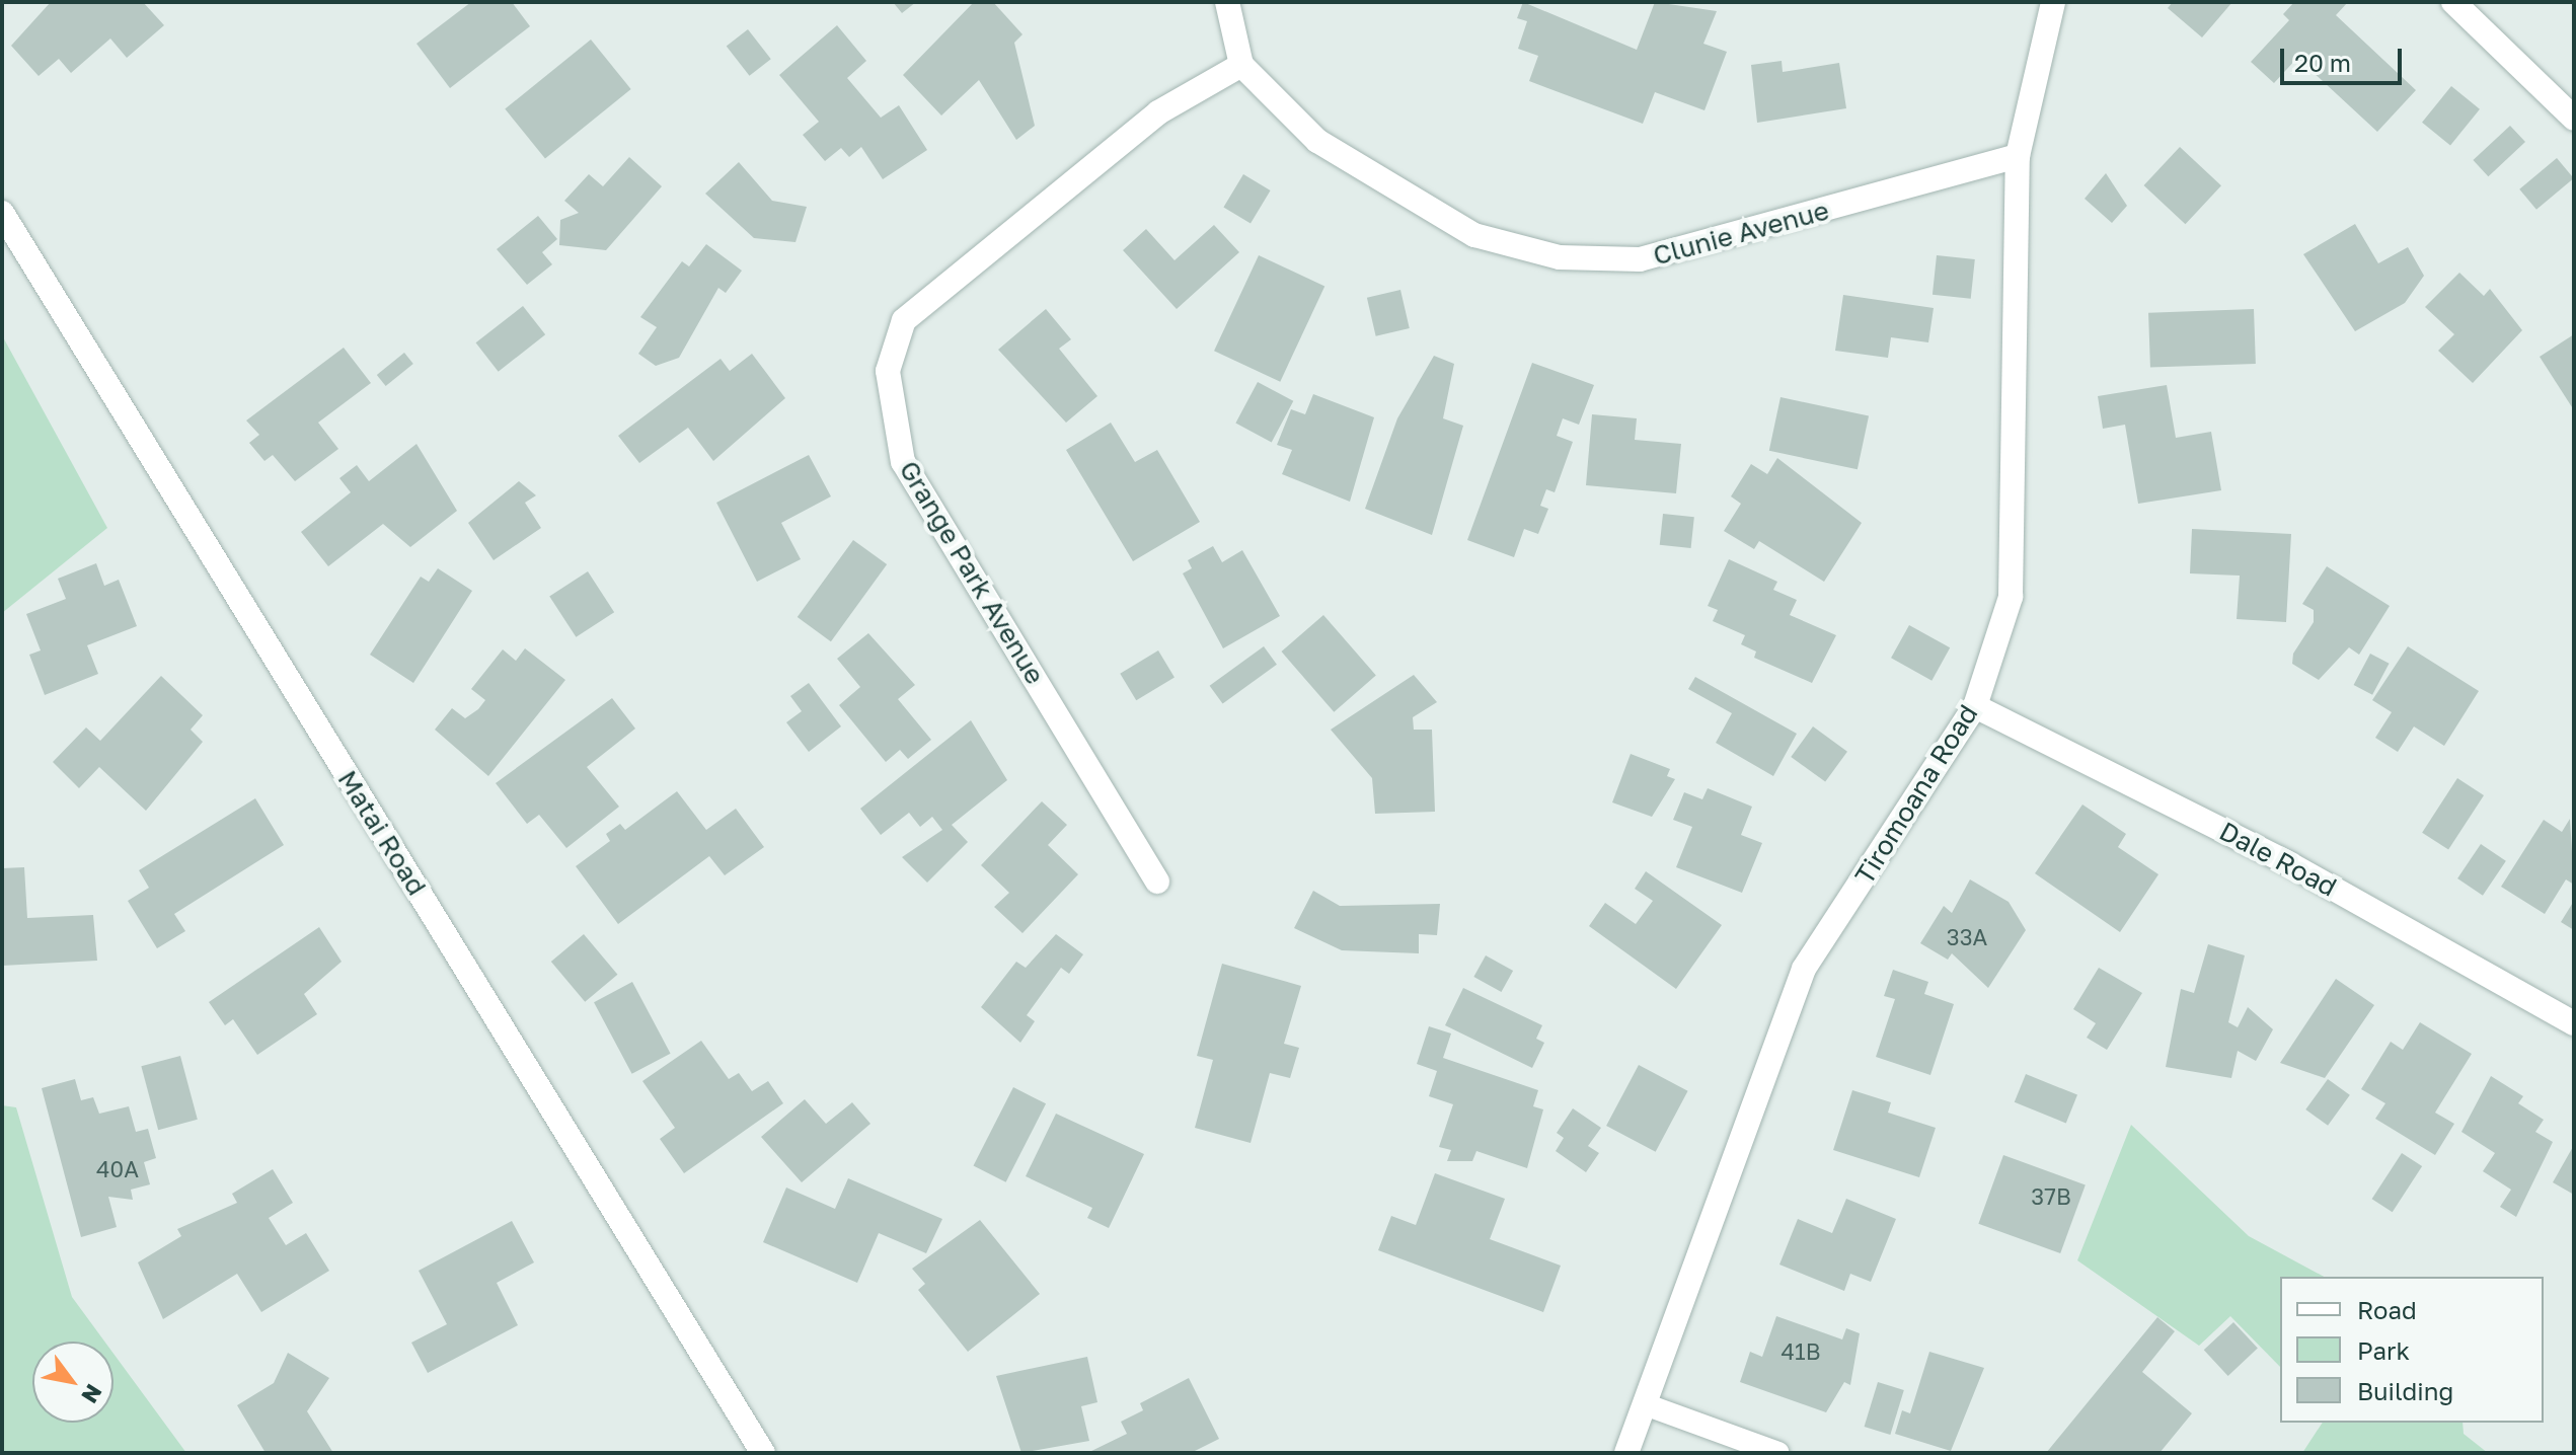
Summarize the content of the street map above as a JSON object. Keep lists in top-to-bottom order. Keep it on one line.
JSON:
{"streets":{"street":["Clunie Avenue","Grange Park Avenue","Tiromoana Road","Matai Road","Dale Road"]},"crossings":[["Clunie Avenue","Grange Park Avenue"],["Clunie Avenue","Tiromoana Road"],["Tiromoana Road","Dale Road"]],"house_numbers":["33A","40A","37B","41B"],"legend":["Road","Park","Building"],"scale_bar":"20 m","north":"bottom right"}
